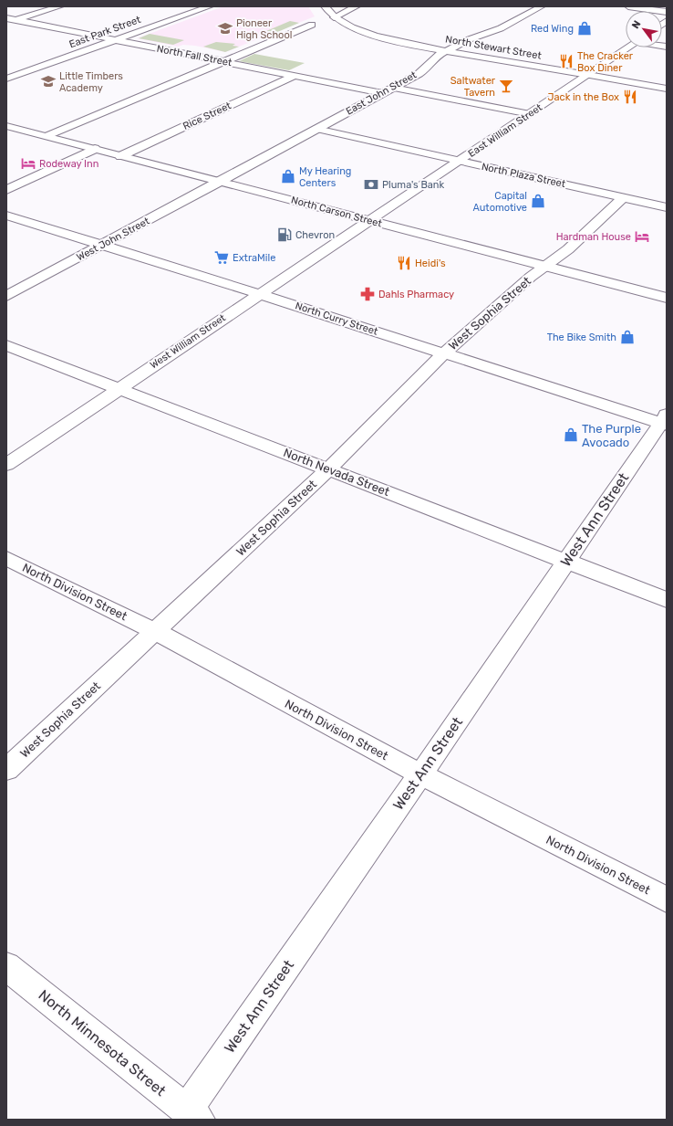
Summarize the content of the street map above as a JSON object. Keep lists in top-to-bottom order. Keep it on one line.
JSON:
{"streets":{"street":["East Park Street","North Stewart Street","North Fall Street","East John Street","Rice Street","East William Street","North Plaza Street","North Carson Street","West John Street","West Sophia Street","North Curry Street","West William Street","North Nevada Street","West Ann Street","North Division Street","North Minnesota Street"]},"crossings":[["East Park Street","North Fall Street"],["North Stewart Street","East John Street"],["North Stewart Street","East William Street"],["North Fall Street","East John Street"],["North Fall Street","Rice Street"],["East John Street","North Plaza Street"],["East John Street","North Carson Street"],["East John Street","West John Street"],["Rice Street","North Carson Street"],["East William Street","North Plaza Street"],["East William Street","North Carson Street"],["East William Street","West William Street"],["North Plaza Street","West Sophia Street"],["North Carson Street","West John Street"],["North Carson Street","West Sophia Street"],["North Carson Street","West William Street"],["West John Street","North Curry Street"],["West Sophia Street","North Curry Street"],["West Sophia Street","North Nevada Street"],["West Sophia Street","North Division Street"],["North Curry Street","West William Street"],["North Curry Street","West Ann Street"],["West William Street","North Nevada Street"],["North Nevada Street","West Ann Street"],["West Ann Street","North Division Street"],["West Ann Street","North Minnesota Street"]],"places":{"school or university":["Pioneer High School","Little Timbers Academy"],"shop":["Red Wing","My Hearing Centers","Capital Automotive","The Bike Smith","The Purple Avocado"],"restaurant":["The Cracker Box Diner","Jack in the Box","Heidi's"],"bar":["Saltwater Tavern"],"hotel":["Rodeway Inn","Hardman House"],"bank":["Pluma's Bank"],"fuel station":["Chevron"],"supermarket":["ExtraMile"],"pharmacy":["Dahls Pharmacy"]},"north":"top left"}
